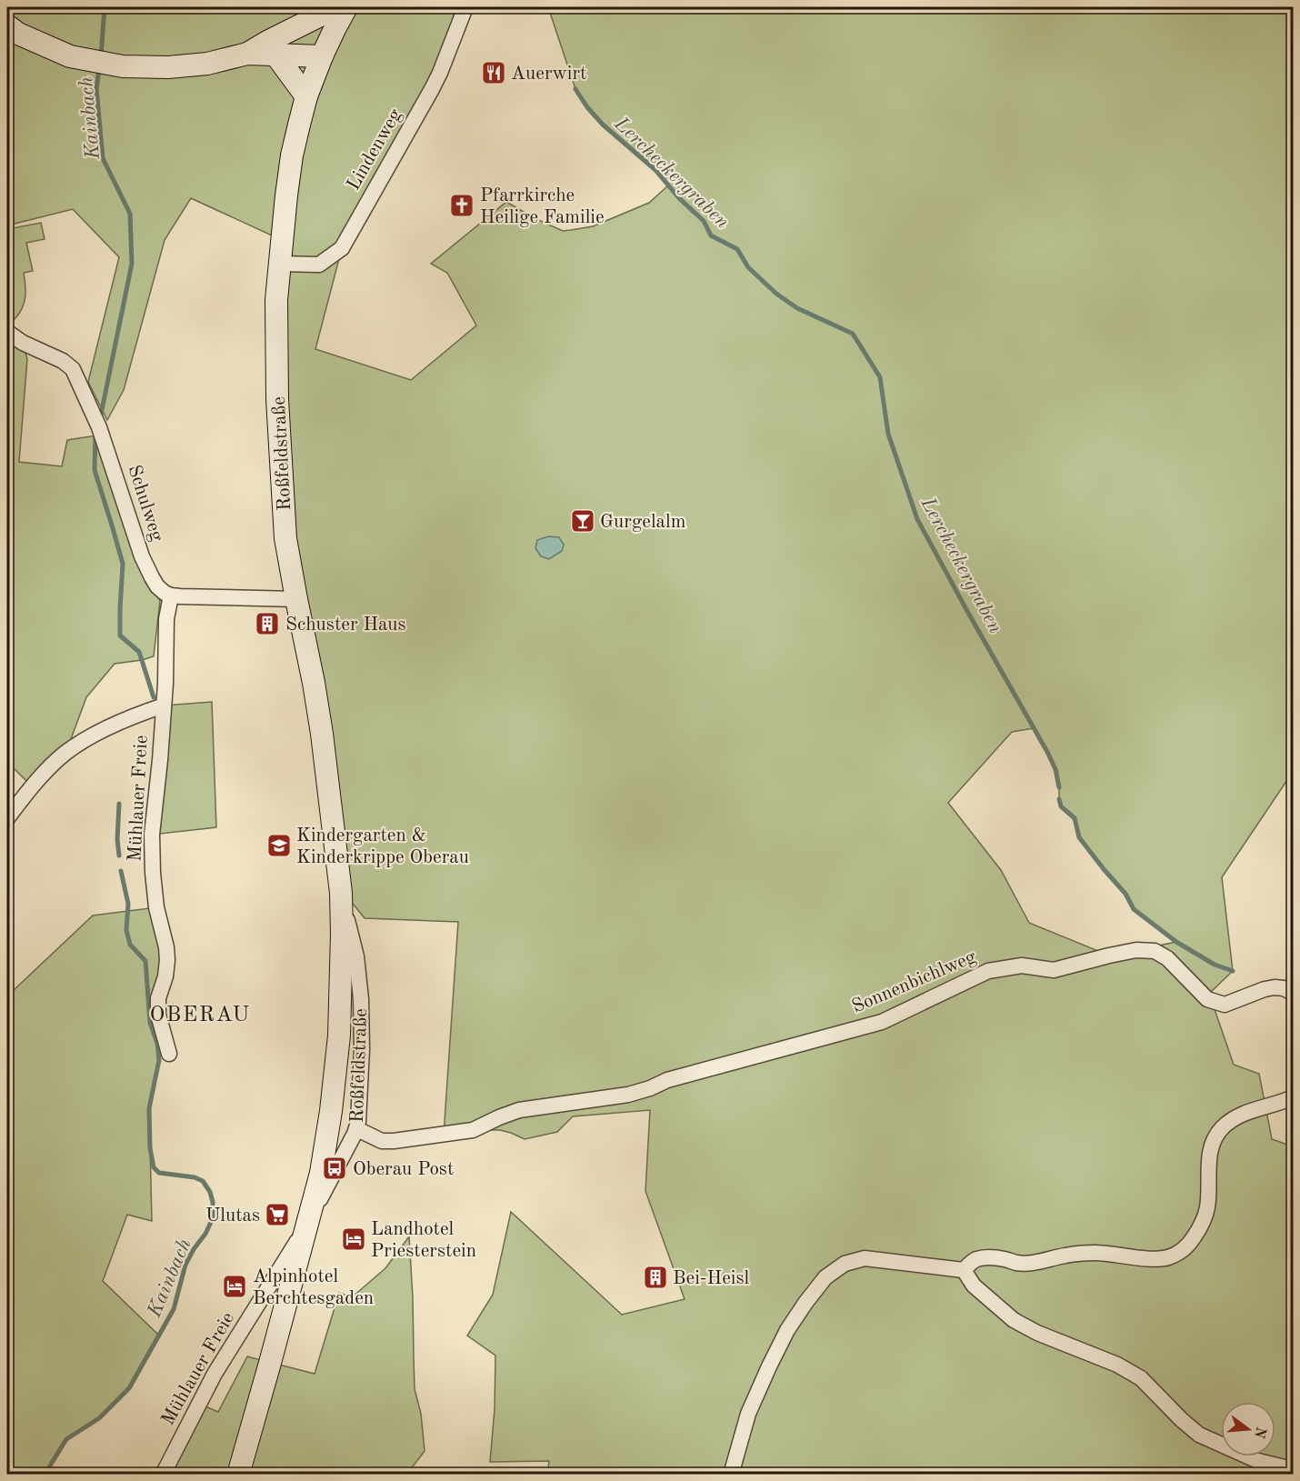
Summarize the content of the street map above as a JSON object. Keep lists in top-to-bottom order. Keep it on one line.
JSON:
{"streets":{"main road":["Roßfeldstraße"],"street":["Lindenweg","Schulweg","Mühlauer Freie","Sonnenbichlweg"]},"crossings":[["Lindenweg","Roßfeldstraße"],["Roßfeldstraße","Mühlauer Freie"],["Roßfeldstraße","Sonnenbichlweg"],["Schulweg","Mühlauer Freie"]],"districts":["OBERAU"],"water":["Kainbach","Lercheckergraben"],"places":{"restaurant":["Auerwirt"],"church":["Pfarrkirche Heilige Familie"],"bar":["Gurgelalm"],"building":["Schuster Haus","Bei-Heisl"],"school or university":["Kindergarten & Kinderkrippe Oberau"],"bus stop":["Oberau Post"],"supermarket":["Ulutas"],"hotel":["Landhotel Priesterstein","Alpinhotel Berchtesgaden"]},"north":"right"}
